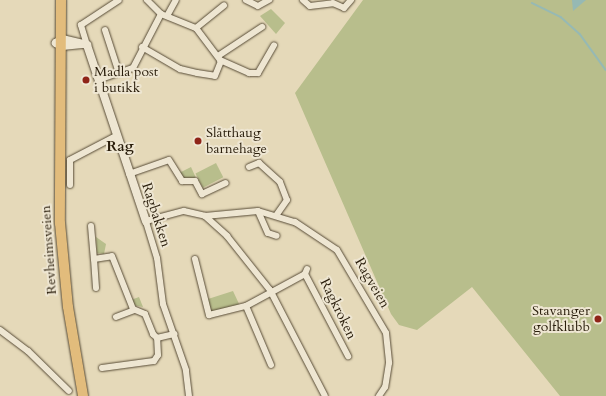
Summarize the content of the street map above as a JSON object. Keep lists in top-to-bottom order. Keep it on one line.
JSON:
{"streets":{"main road":["Revheimsveien"],"street":["Ragbakken","Ragveien","Ragkroken"]},"crossings":[["Ragbakken","Ragveien"]],"districts":["Rag"],"places":["Madla post i butikk","Slåtthaug barnehage","Stavanger golfklubb"]}
